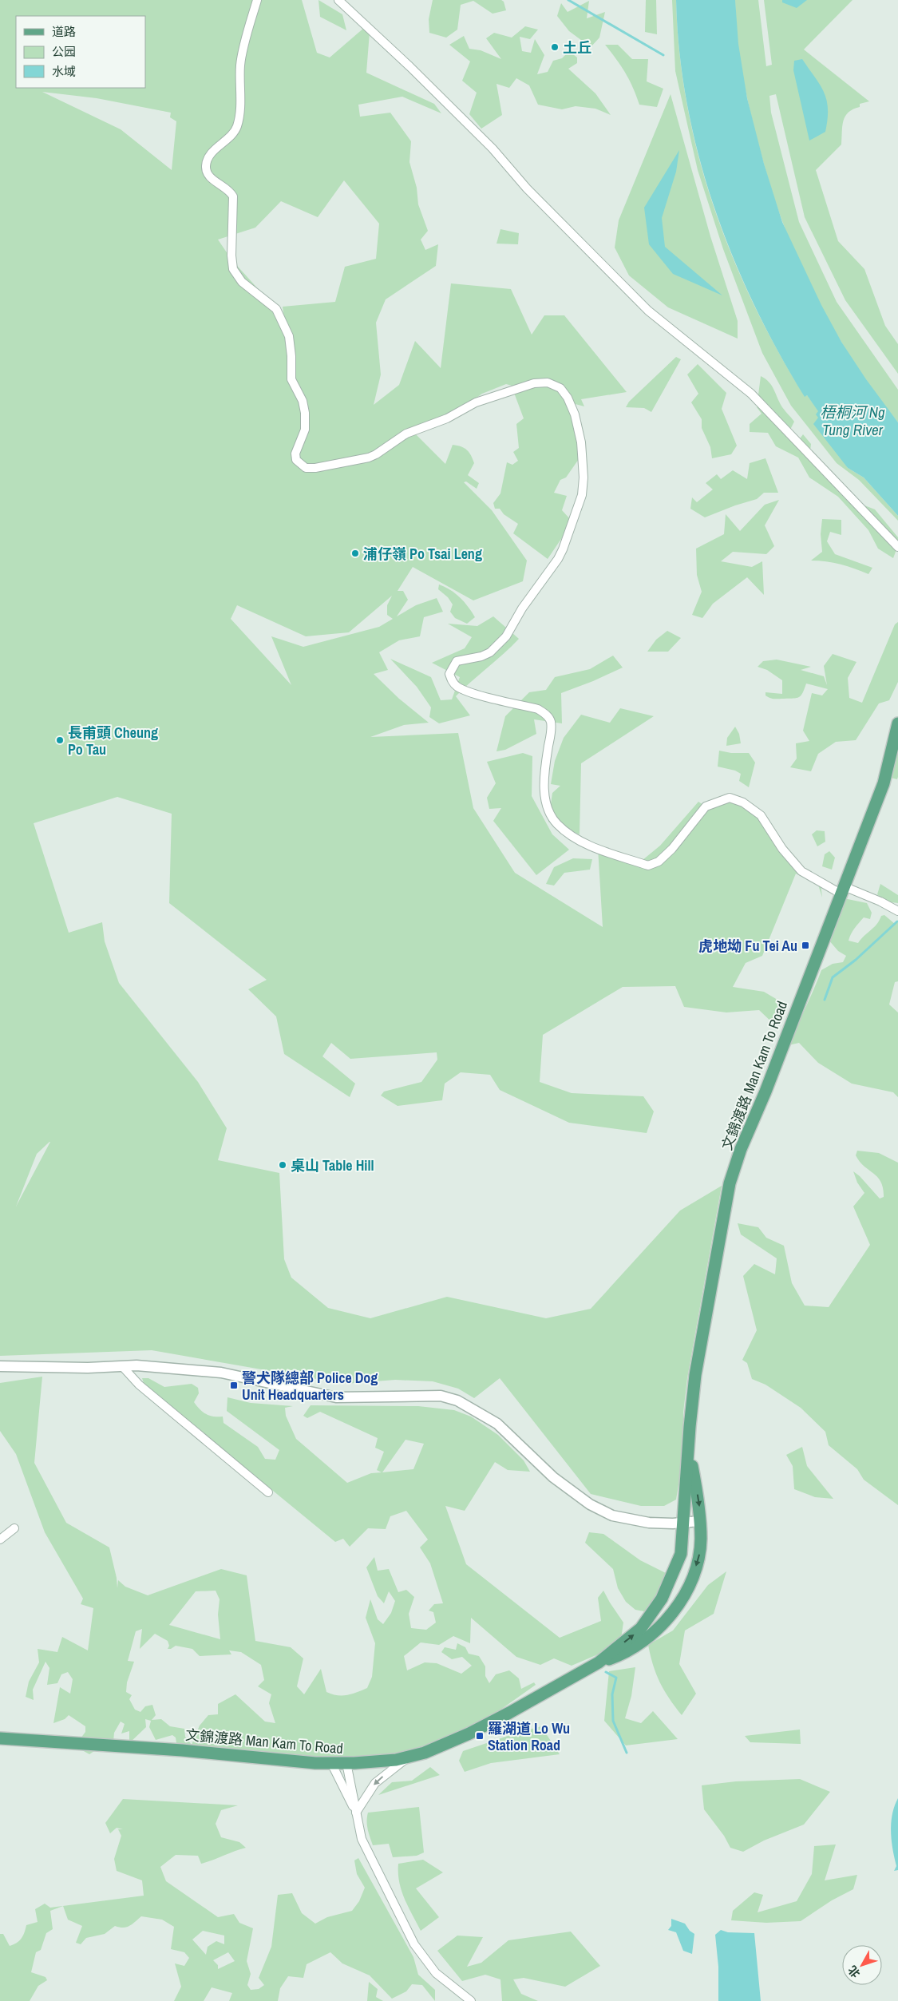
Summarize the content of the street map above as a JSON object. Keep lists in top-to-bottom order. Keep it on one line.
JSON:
{"streets":{"main road":["文錦渡路 Man Kam To Road"]},"water":["梧桐河 Ng Tung River"],"places":{"other":["土丘","浦仔嶺 Po Tsai Leng","長甫頭 Cheung Po Tau","桌山 Table Hill"],"transit":["虎地坳 Fu Tei Au","警犬隊總部 Police Dog Unit Headquarters","羅湖道 Lo Wu Station Road"]},"legend":["道路","公园","水域"],"north":"bottom left"}
